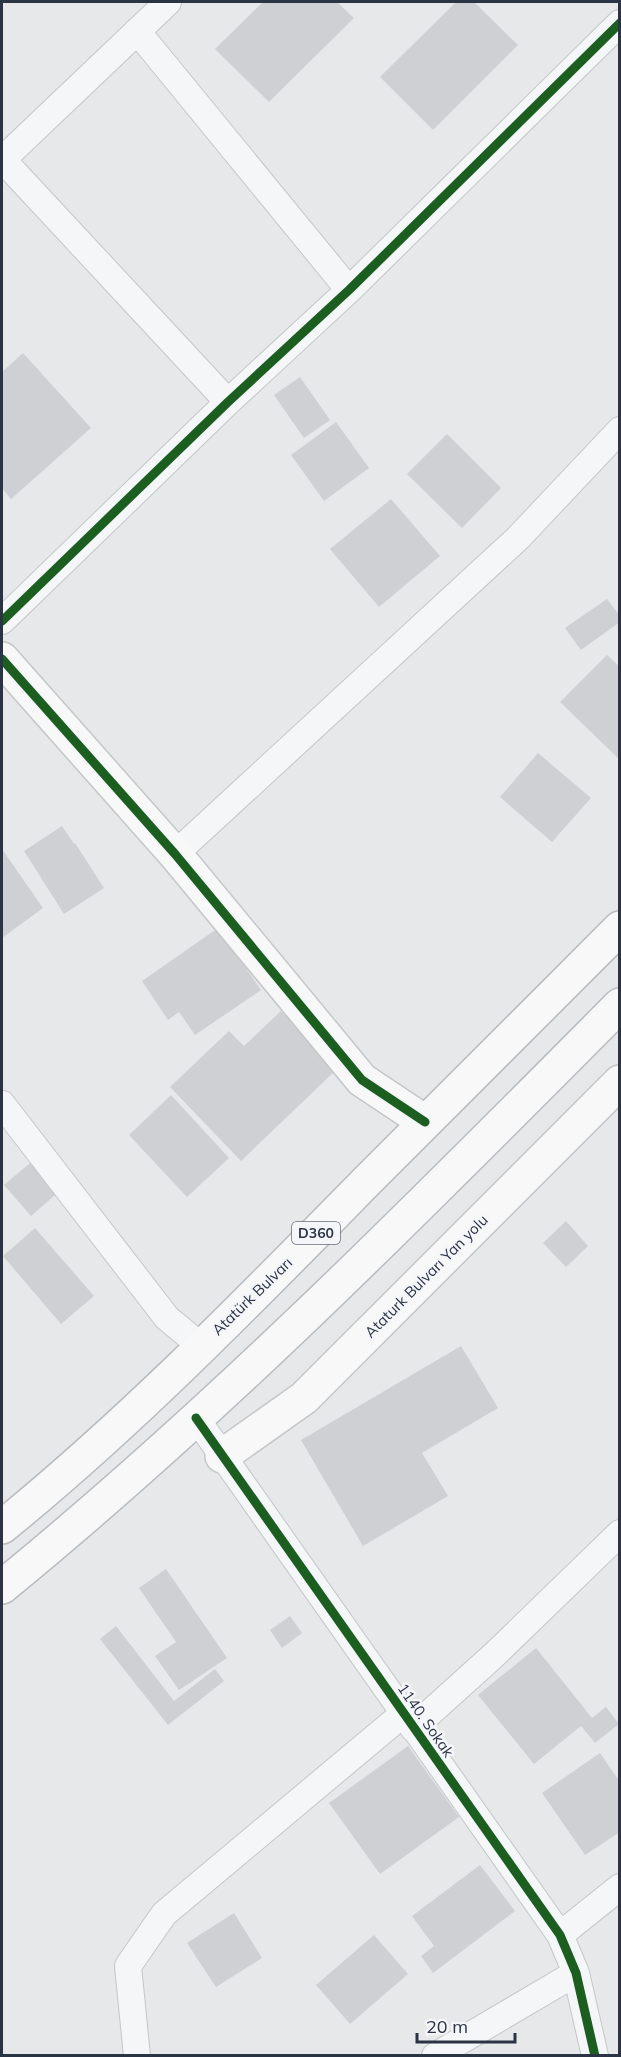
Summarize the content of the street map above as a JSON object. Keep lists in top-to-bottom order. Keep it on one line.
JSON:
{"streets":{"main road":["D360","Ataturk Bulvarı Yan yolu","Atatürk Bulvarı"],"street":["1140. Sokak"]},"crossings":[["Ataturk Bulvarı Yan yolu","1140. Sokak"]],"scale_bar":"20 m"}
